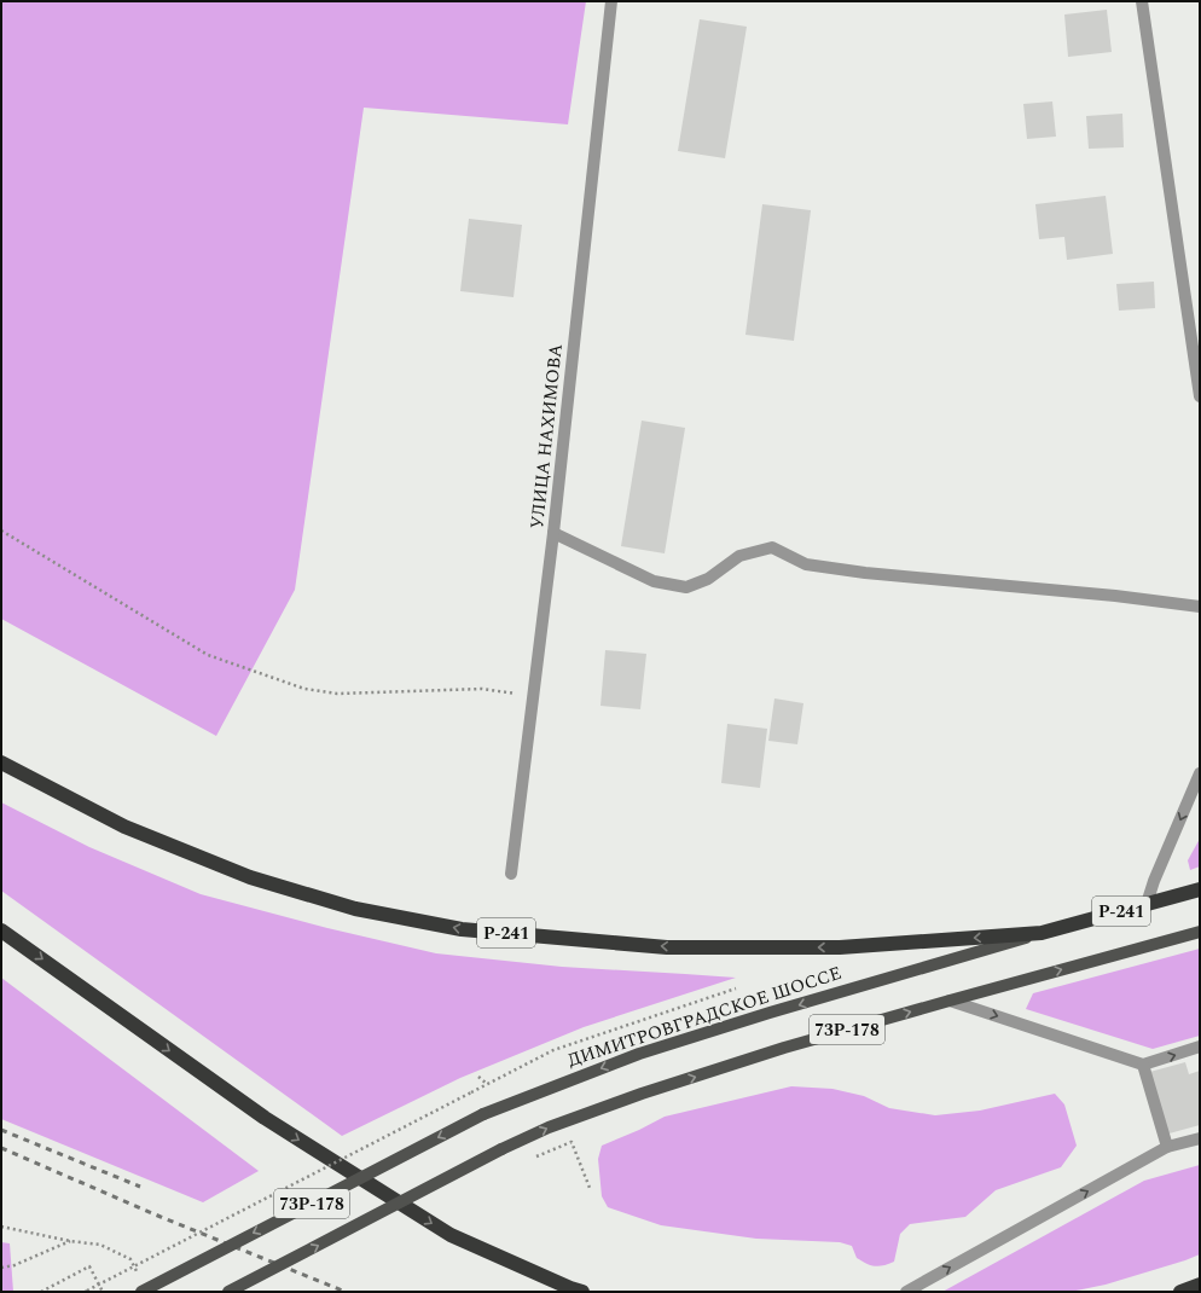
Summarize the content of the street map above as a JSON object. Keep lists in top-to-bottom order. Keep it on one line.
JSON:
{"streets":{"highway":["Р-241","ДИМИТРОВГРАДСКОЕ ШОССЕ"],"main road":["73Р-178"],"street":["УЛИЦА НАХИМОВА"]},"crossings":[["Р-241","ДИМИТРОВГРАДСКОЕ ШОССЕ"]],"one_way":["ДИМИТРОВГРАДСКОЕ ШОССЕ"]}
